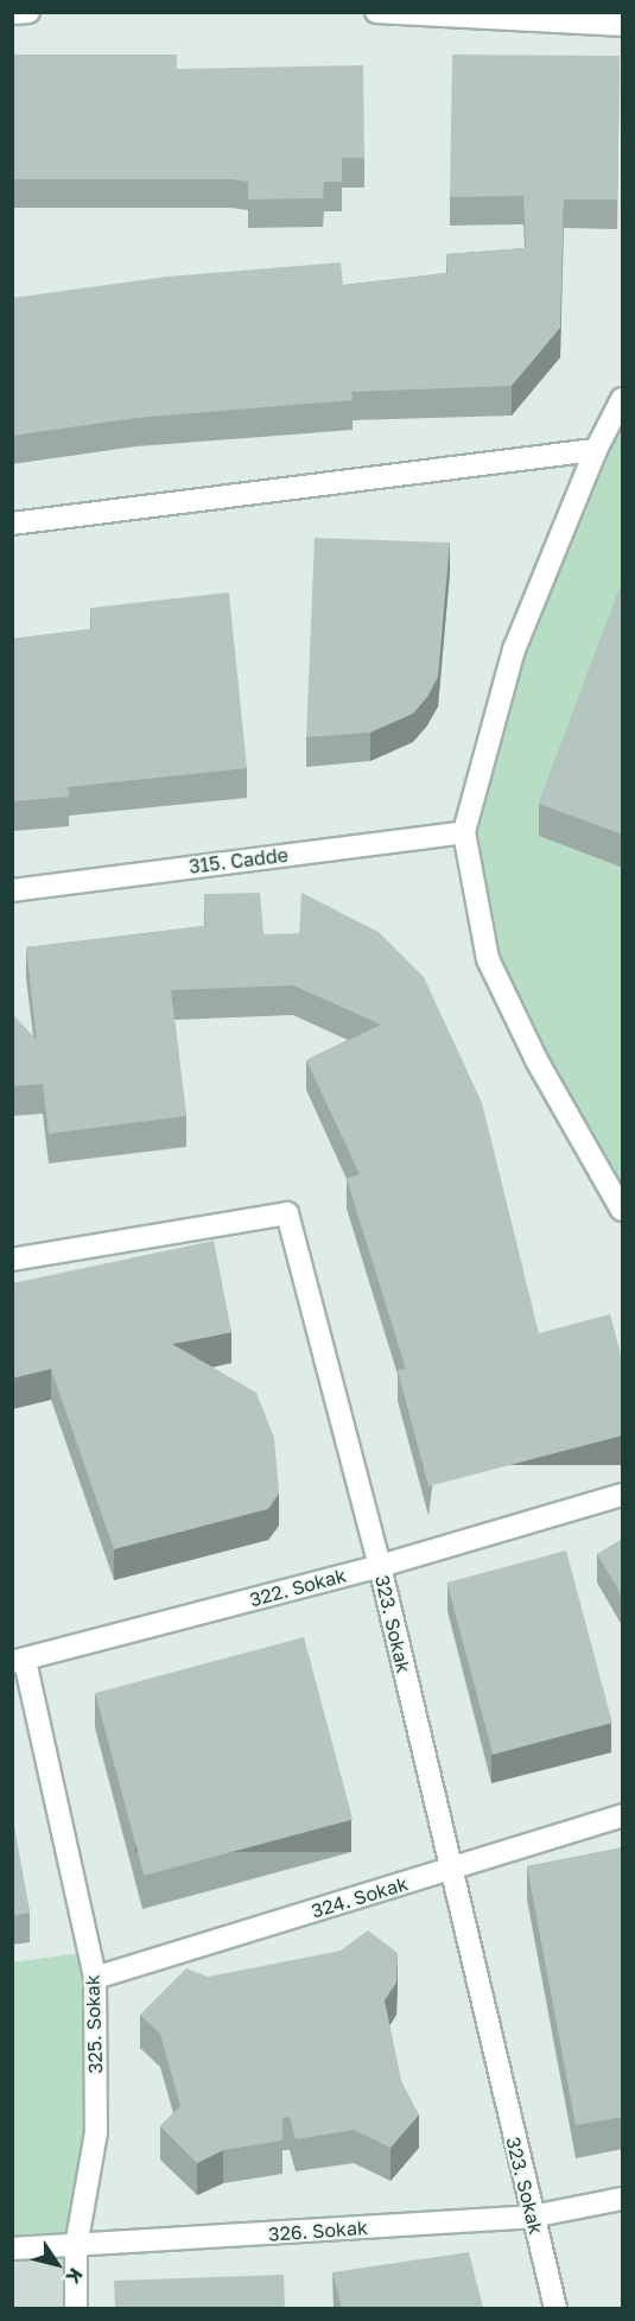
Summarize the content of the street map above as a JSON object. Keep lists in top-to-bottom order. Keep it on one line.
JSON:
{"streets":{"street":["315. Cadde","322. Sokak","323. Sokak","324. Sokak","325. Sokak","326. Sokak"]},"crossings":[["322. Sokak","323. Sokak"],["322. Sokak","325. Sokak"],["323. Sokak","324. Sokak"],["323. Sokak","326. Sokak"],["324. Sokak","325. Sokak"],["325. Sokak","326. Sokak"]],"north":"bottom right"}
